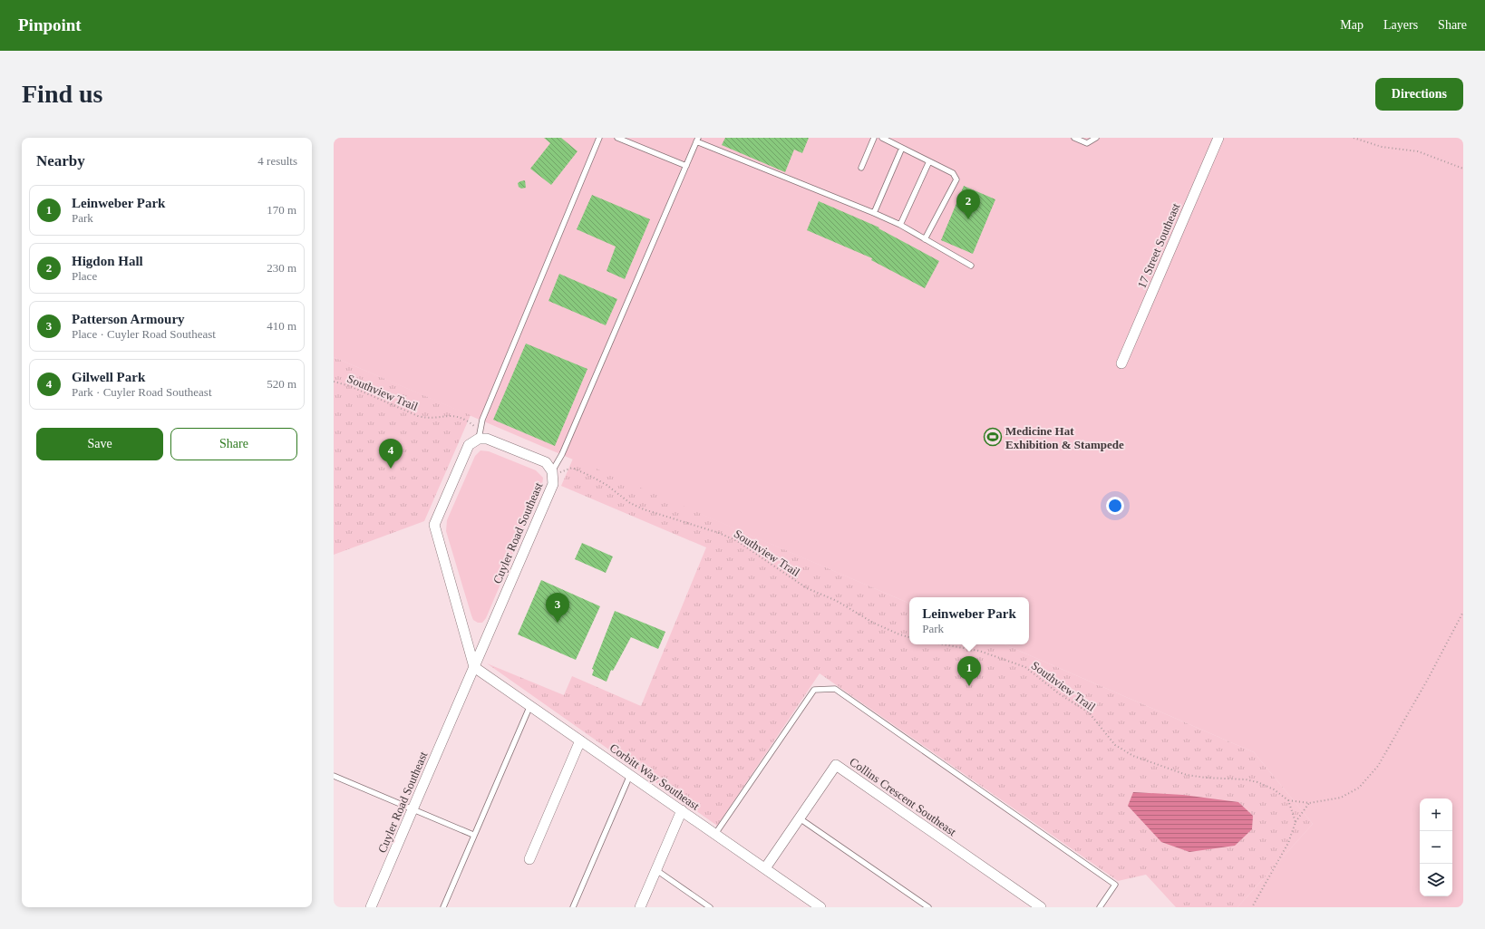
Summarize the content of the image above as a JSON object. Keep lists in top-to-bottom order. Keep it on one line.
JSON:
{"streets":{"street":["17 Street Southeast","Cuyler Road Southeast","Corbitt Way Southeast","Collins Crescent Southeast"],"path":["Southview Trail"]},"crossings":[["Southview Trail","Cuyler Road Southeast"],["Cuyler Road Southeast","Corbitt Way Southeast"],["Corbitt Way Southeast","Collins Crescent Southeast"]],"places":{"sports":["Medicine Hat Exhibition & Stampede"]},"page":{"header":"Pinpoint","nav":["Map","Layers","Share"],"buttons":["Directions",["Save","Share"]],"title":"Find us","heading":["Nearby","4 results"],"list":[{"mark":"1","name":"Leinweber Park","note":"Park","value":"170 m"},{"mark":"2","name":"Higdon Hall","note":"Place","value":"230 m"},{"mark":"3","name":"Patterson Armoury","note":"Place · Cuyler Road Southeast","value":"410 m"},{"mark":"4","name":"Gilwell Park","note":"Park · Cuyler Road Southeast","value":"520 m"}],"pins":["2","4","3","1"],"popup":["Leinweber Park","Park"],"map_buttons":["+","−"]}}
